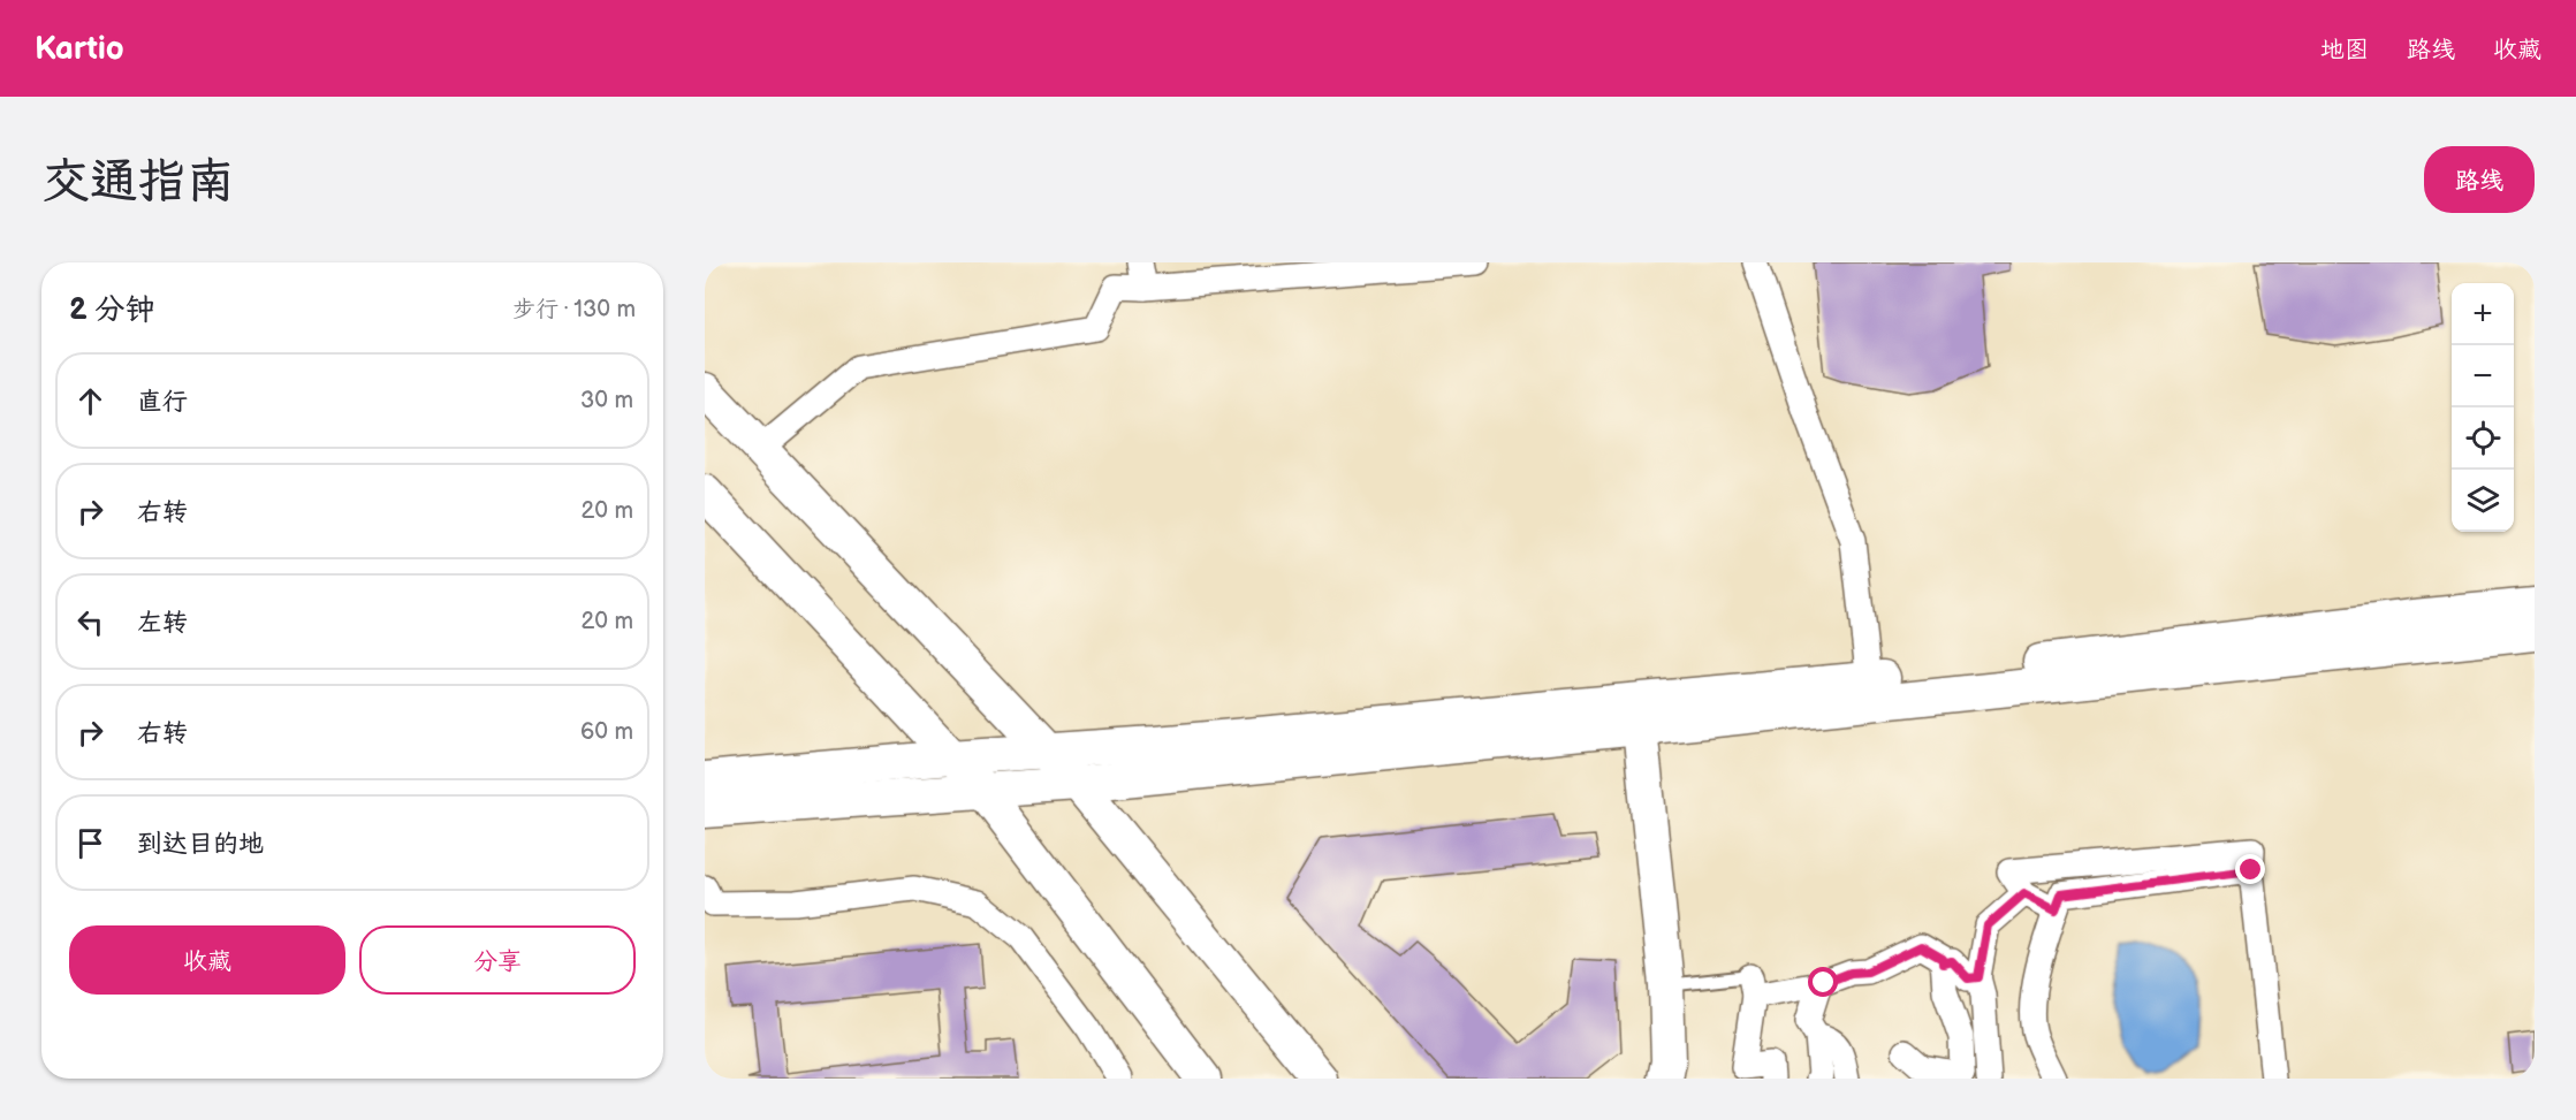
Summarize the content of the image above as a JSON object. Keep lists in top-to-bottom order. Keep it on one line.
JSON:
{"page":{"header":"Kartio","nav":["地图","路线","收藏"],"buttons":["路线",["收藏","分享"]],"title":"交通指南","heading":["2 分钟","步行 · 130 m"],"map_buttons":["+","−"],"list":[["直行","30 m"],["右转","20 m"],["左转","20 m"],["右转","60 m"],"到达目的地"]}}
